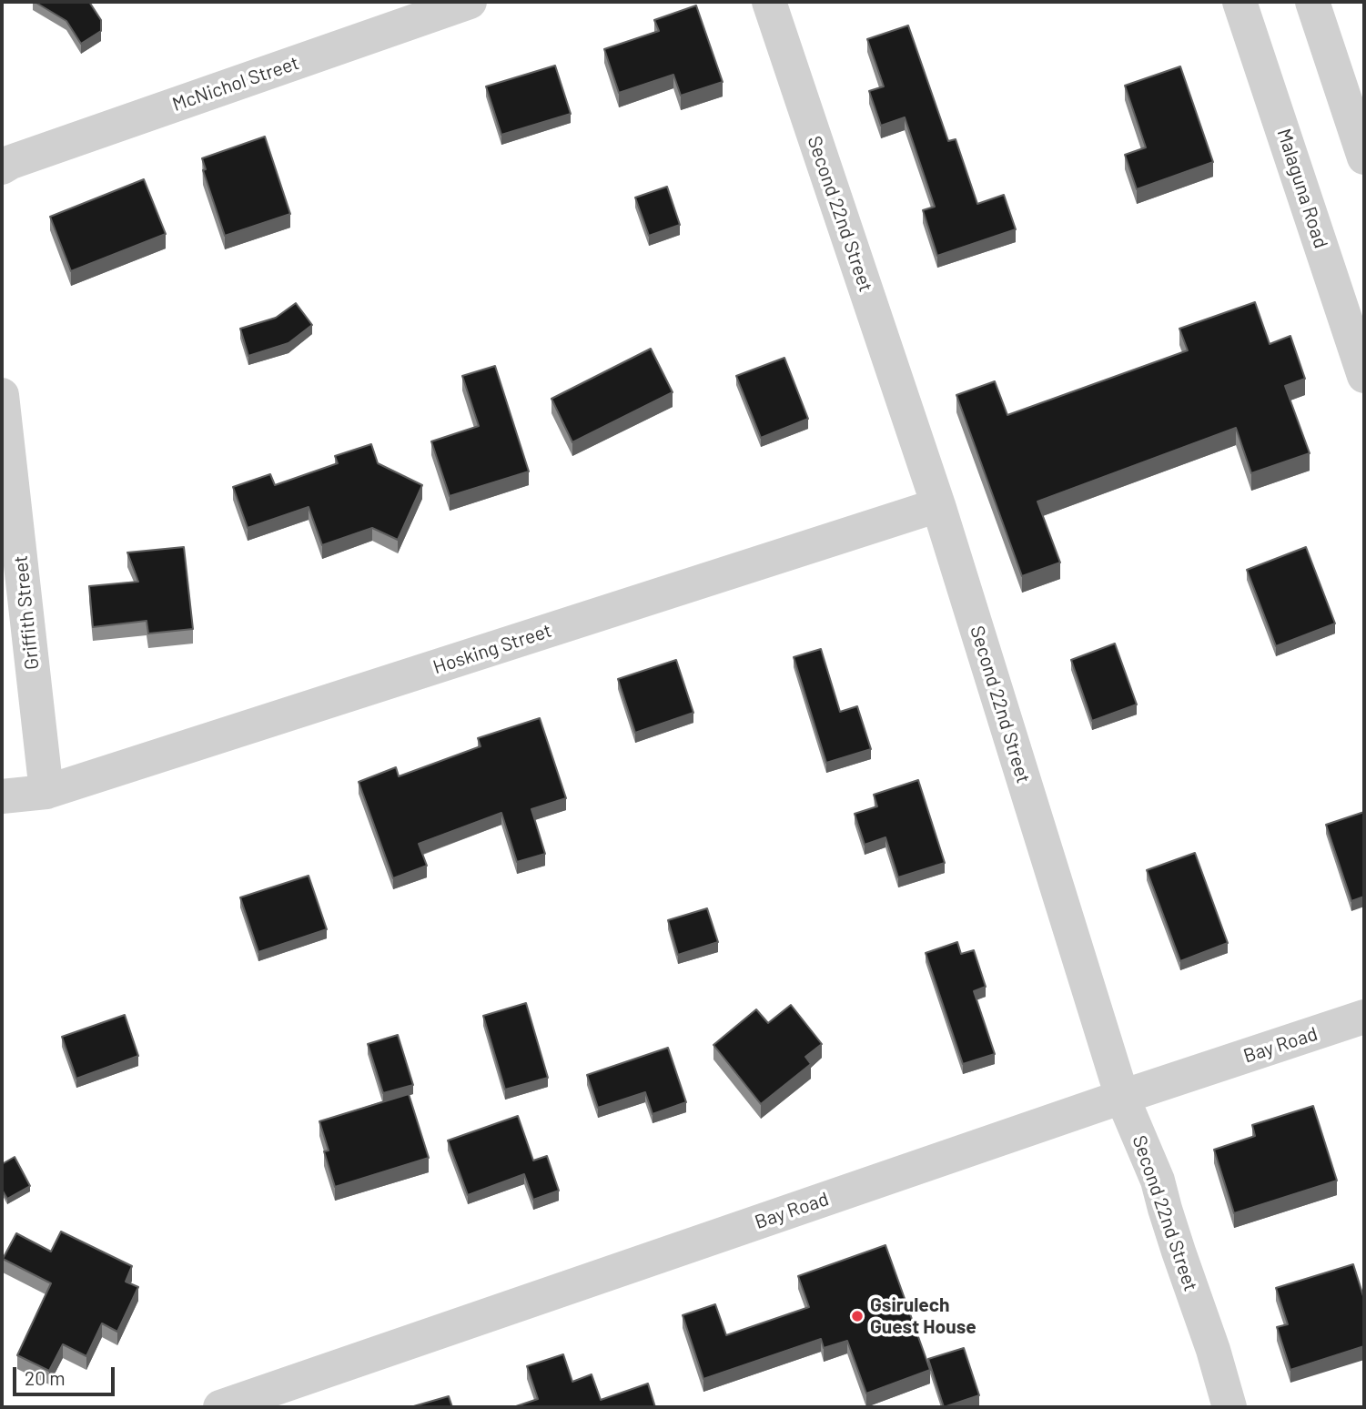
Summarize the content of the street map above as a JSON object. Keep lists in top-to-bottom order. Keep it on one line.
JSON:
{"streets":{"street":["McNichol Street","Malaguna Road","Second 22nd Street","Griffith Street","Hosking Street","Bay Road"]},"crossings":[["Second 22nd Street","Hosking Street"],["Second 22nd Street","Bay Road"],["Griffith Street","Hosking Street"]],"places":["Gsirulech Guest House"],"scale_bar":"20 m"}
